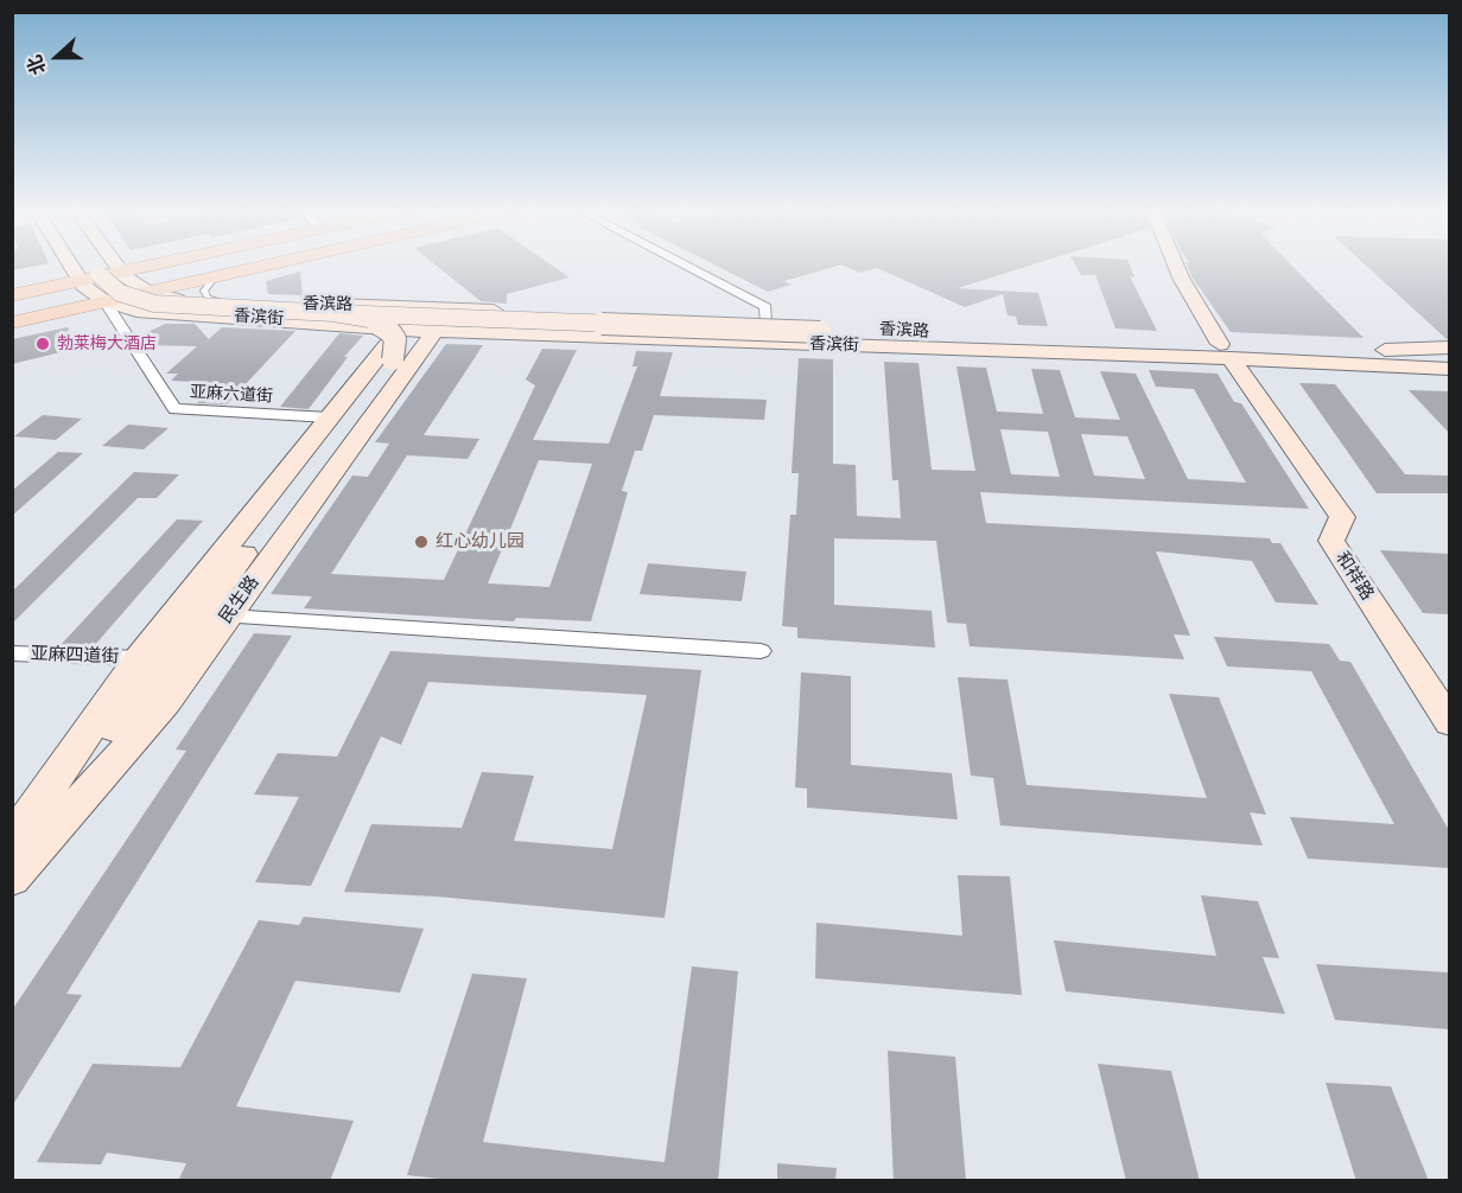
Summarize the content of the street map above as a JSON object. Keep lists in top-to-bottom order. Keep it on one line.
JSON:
{"streets":{"main road":["香滨路","香滨街","和祥路","民生路"],"street":["亚麻六道街","亚麻四道街"]},"crossings":[["香滨路","香滨街"],["香滨路","和祥路"],["香滨路","民生路"],["香滨街","和祥路"],["香滨街","民生路"]],"places":["勃莱梅大酒店","红心幼儿园"],"north":"left"}
